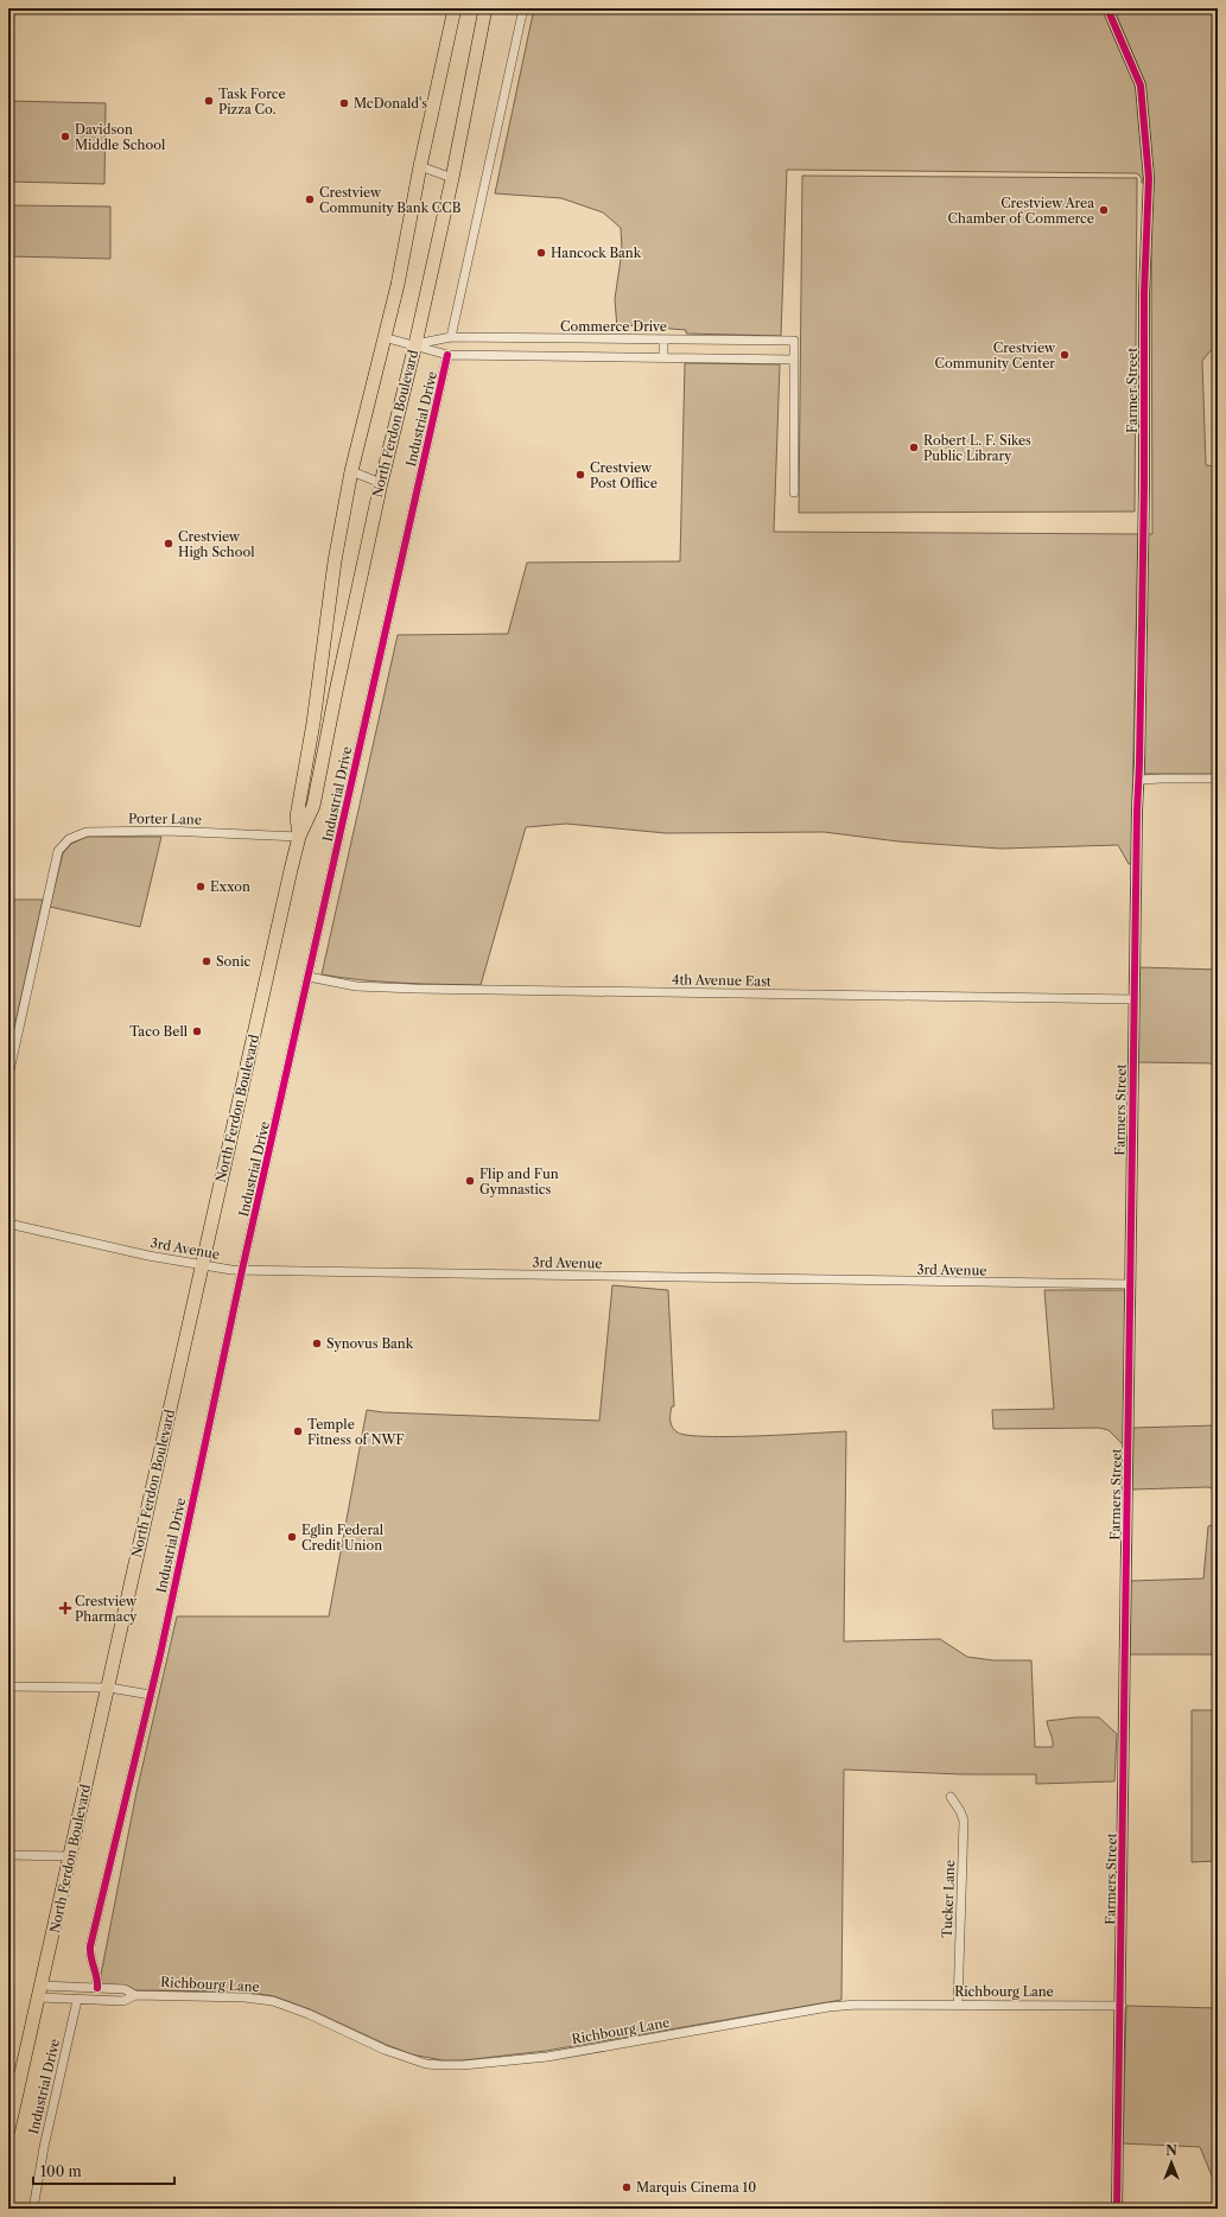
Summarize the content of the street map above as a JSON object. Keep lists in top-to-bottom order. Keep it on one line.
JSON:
{"streets":{"main road":["North Ferdon Boulevard"],"street":["Commerce Drive","Farmer Street","Industrial Drive","Porter Lane","4th Avenue East","Farmers Street","3rd Avenue","Tucker Lane","Richbourg Lane"]},"crossings":[["Commerce Drive","Industrial Drive"],["Commerce Drive","North Ferdon Boulevard"],["Farmer Street","Farmers Street"],["Industrial Drive","4th Avenue East"],["Industrial Drive","3rd Avenue"],["Industrial Drive","Richbourg Lane"],["North Ferdon Boulevard","Porter Lane"],["North Ferdon Boulevard","3rd Avenue"],["North Ferdon Boulevard","Richbourg Lane"],["4th Avenue East","Farmers Street"],["Farmers Street","3rd Avenue"],["Farmers Street","Richbourg Lane"],["Tucker Lane","Richbourg Lane"]],"places":{"other":["Task Force Pizza Co.","McDonald's","Davidson Middle School","Crestview Community Bank CCB","Crestview Area Chamber of Commerce","Hancock Bank","Crestview Community Center","Robert L. F. Sikes Public Library","Crestview Post Office","Crestview High School","Exxon","Sonic","Taco Bell","Flip and Fun Gymnastics","Synovus Bank","Temple Fitness of NWF","Eglin Federal Credit Union","Marquis Cinema 10"],"health":["Crestview Pharmacy"]},"scale_bar":"100 m","north":"top"}
